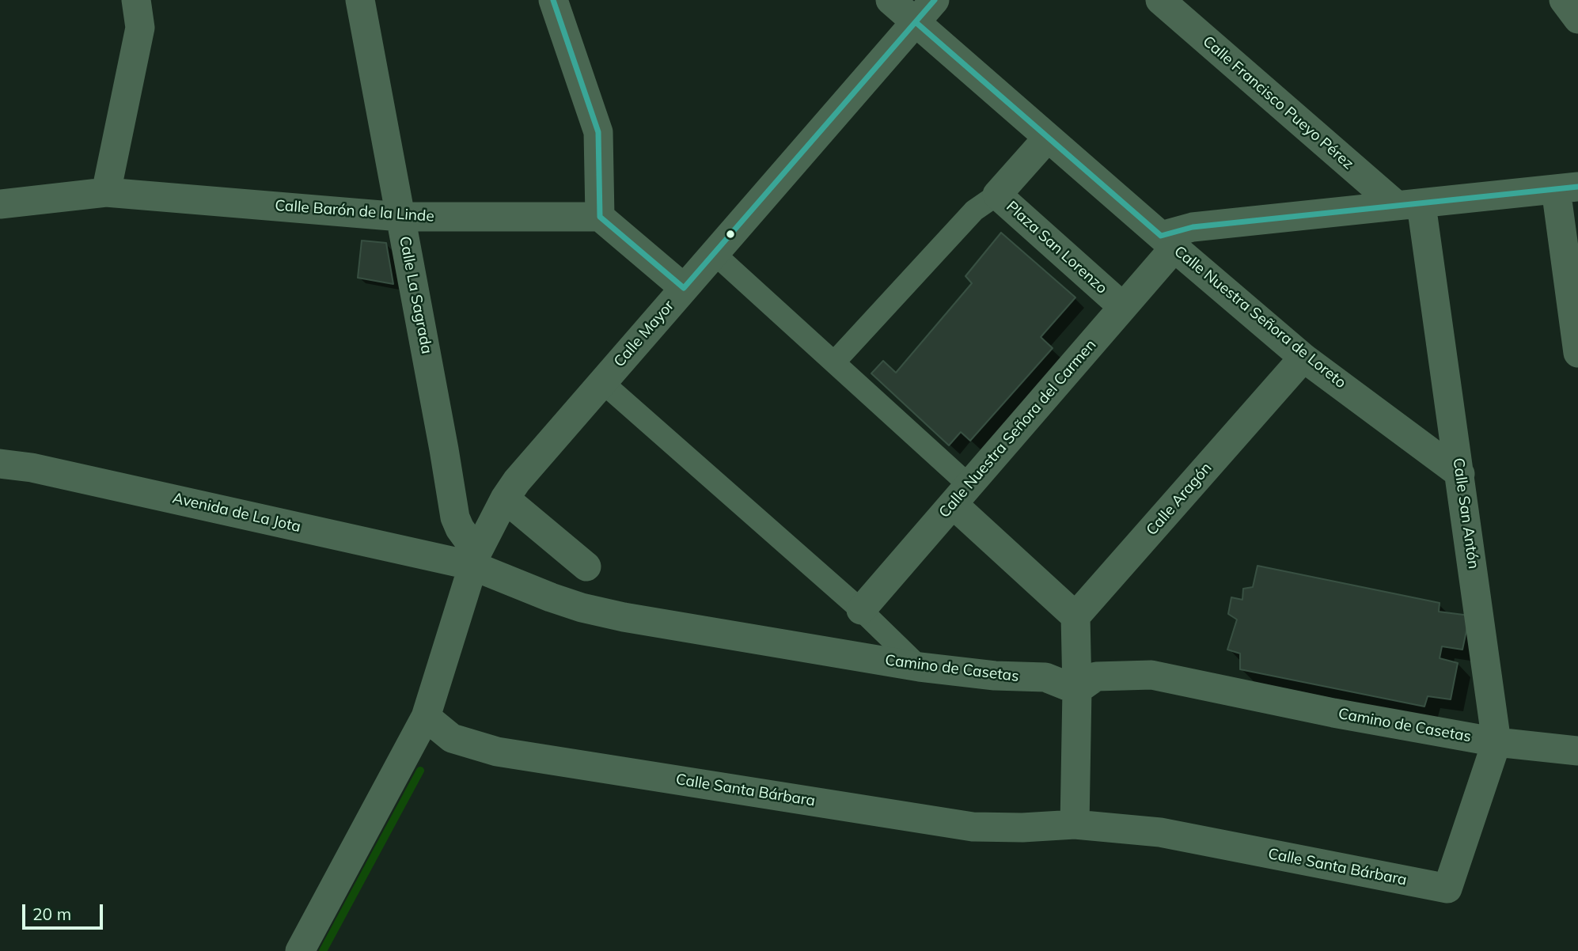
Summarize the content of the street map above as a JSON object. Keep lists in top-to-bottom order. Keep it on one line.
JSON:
{"streets":{"street":["Calle Francisco Pueyo Pérez","Calle Barón de la Linde","Plaza San Lorenzo","Calle La Sagrada","Calle Nuestra Señora de Loreto","Calle Mayor","Calle Nuestra Señora del Carmen","Calle Aragón","Avenida de La Jota","Calle San Antón","Camino de Casetas","Calle Santa Bárbara"]},"crossings":[["Calle Francisco Pueyo Pérez","Calle San Antón"],["Calle Barón de la Linde","Calle La Sagrada"],["Plaza San Lorenzo","Calle Nuestra Señora de Loreto"],["Plaza San Lorenzo","Calle Nuestra Señora del Carmen"],["Calle La Sagrada","Calle Mayor"],["Calle La Sagrada","Avenida de La Jota"],["Calle La Sagrada","Camino de Casetas"],["Calle Nuestra Señora de Loreto","Calle Mayor"],["Calle Nuestra Señora de Loreto","Calle Nuestra Señora del Carmen"],["Calle Nuestra Señora de Loreto","Calle Aragón"],["Calle Nuestra Señora de Loreto","Calle San Antón"],["Calle Mayor","Avenida de La Jota"],["Calle Mayor","Camino de Casetas"],["Calle Mayor","Calle Santa Bárbara"],["Avenida de La Jota","Camino de Casetas"],["Calle San Antón","Camino de Casetas"],["Calle San Antón","Calle Santa Bárbara"],["Camino de Casetas","Calle Santa Bárbara"]],"scale_bar":"20 m"}
